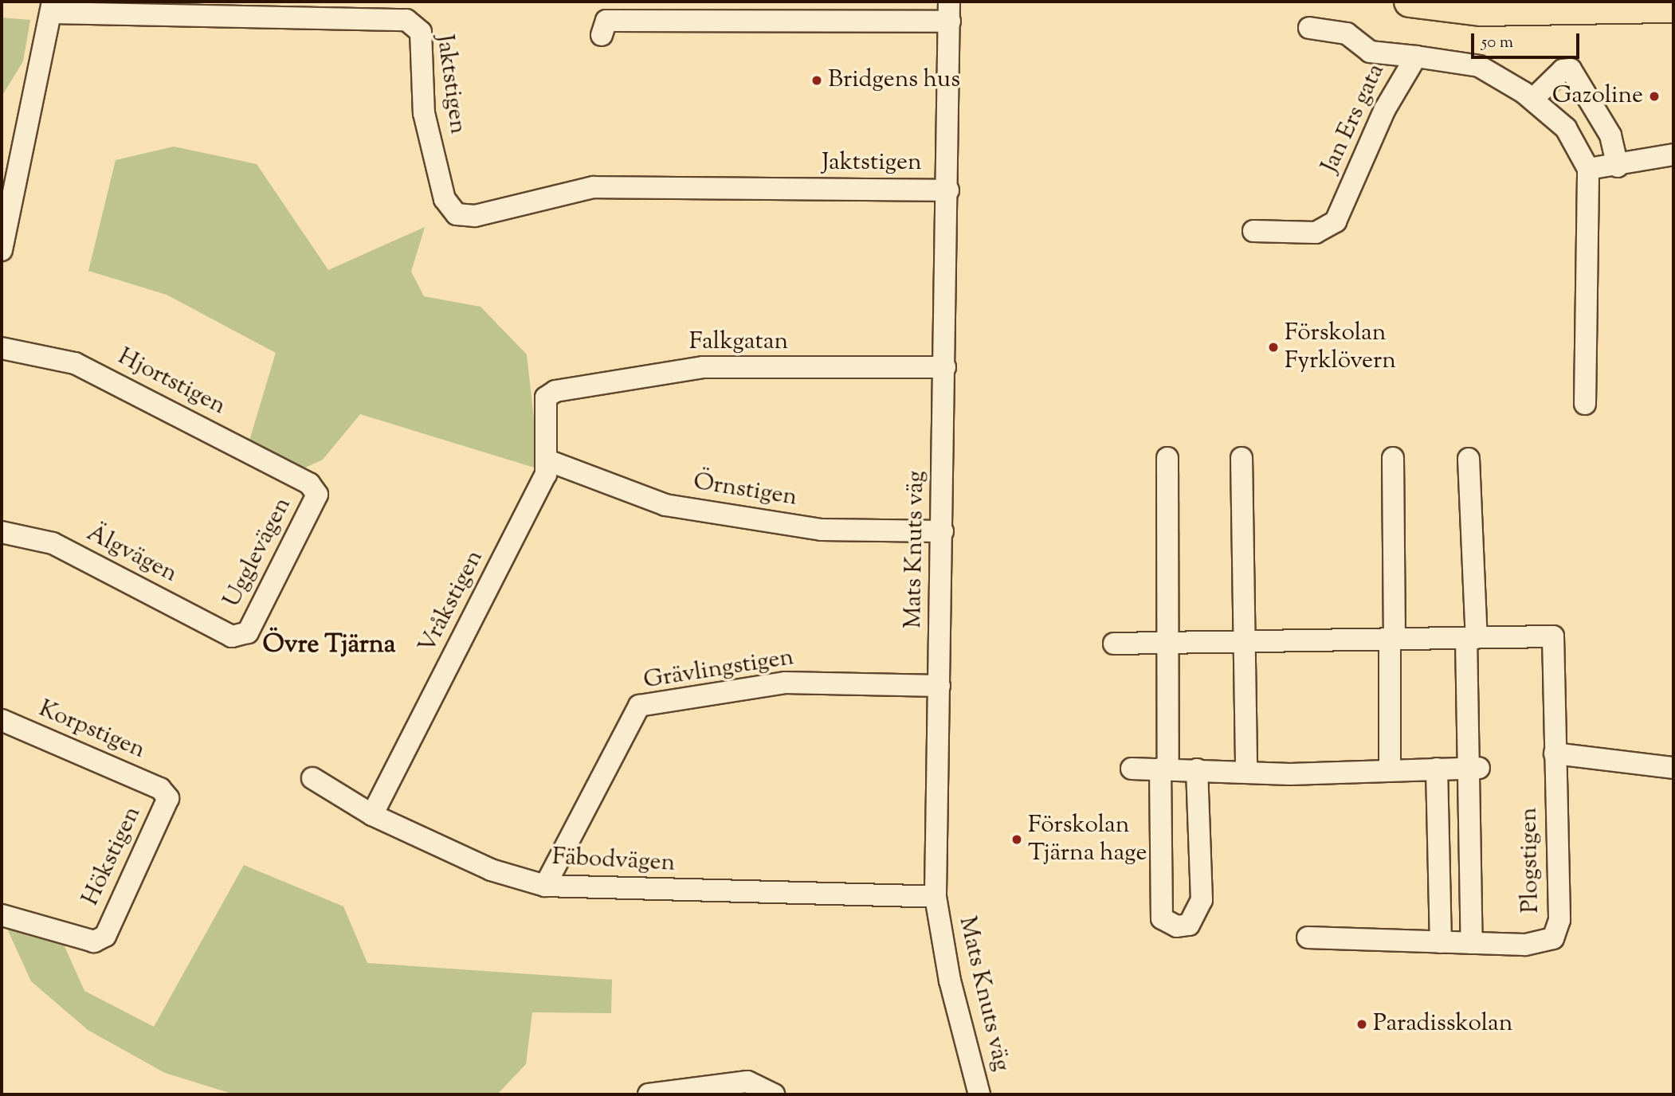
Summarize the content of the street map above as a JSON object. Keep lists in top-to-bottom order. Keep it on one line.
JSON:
{"streets":{"street":["Jaktstigen","Jan Ers gata","Falkgatan","Hjortstigen","Örnstigen","Mats Knuts väg","Ugglevägen","Älgvägen","Vråkstigen","Grävlingstigen","Korpstigen","Hökstigen","Plogstigen","Fäbodvägen"]},"crossings":[["Jaktstigen","Mats Knuts väg"],["Falkgatan","Mats Knuts väg"],["Falkgatan","Vråkstigen"],["Hjortstigen","Ugglevägen"],["Örnstigen","Mats Knuts väg"],["Örnstigen","Vråkstigen"],["Mats Knuts väg","Grävlingstigen"],["Mats Knuts väg","Fäbodvägen"],["Ugglevägen","Älgvägen"],["Vråkstigen","Fäbodvägen"],["Grävlingstigen","Fäbodvägen"],["Korpstigen","Hökstigen"]],"districts":["Övre Tjärna"],"places":["Bridgens hus","Gazoline","Förskolan Fyrklövern","Förskolan Tjärna hage","Paradisskolan"],"scale_bar":"50 m"}
